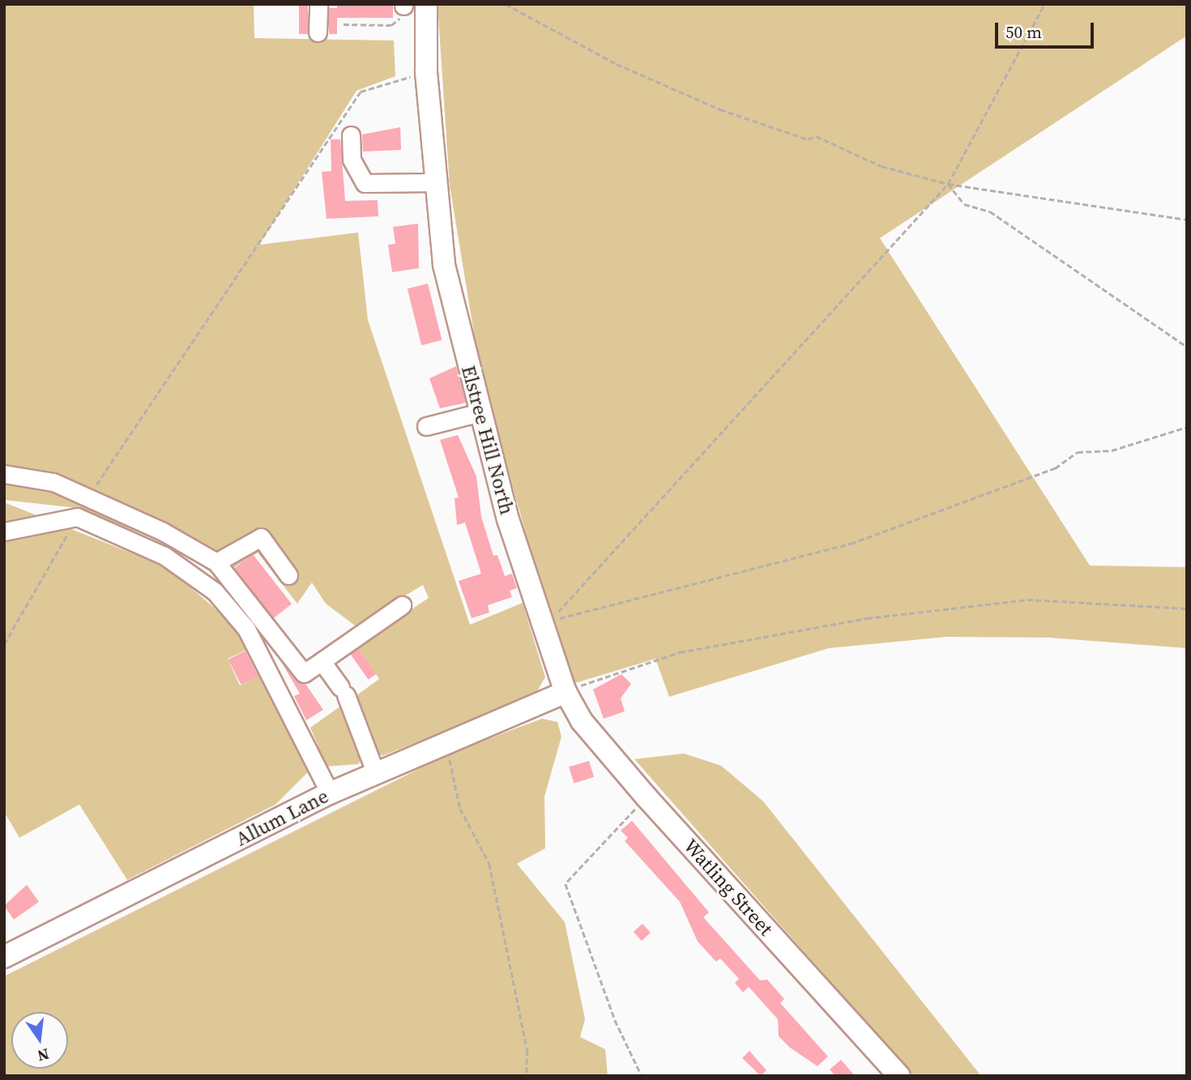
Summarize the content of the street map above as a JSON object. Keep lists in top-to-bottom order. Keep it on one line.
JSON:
{"streets":{"main road":["Elstree Hill North","Allum Lane","Watling Street"]},"crossings":[["Elstree Hill North","Allum Lane"],["Elstree Hill North","Watling Street"],["Allum Lane","Watling Street"]],"scale_bar":"50 m","north":"bottom"}
